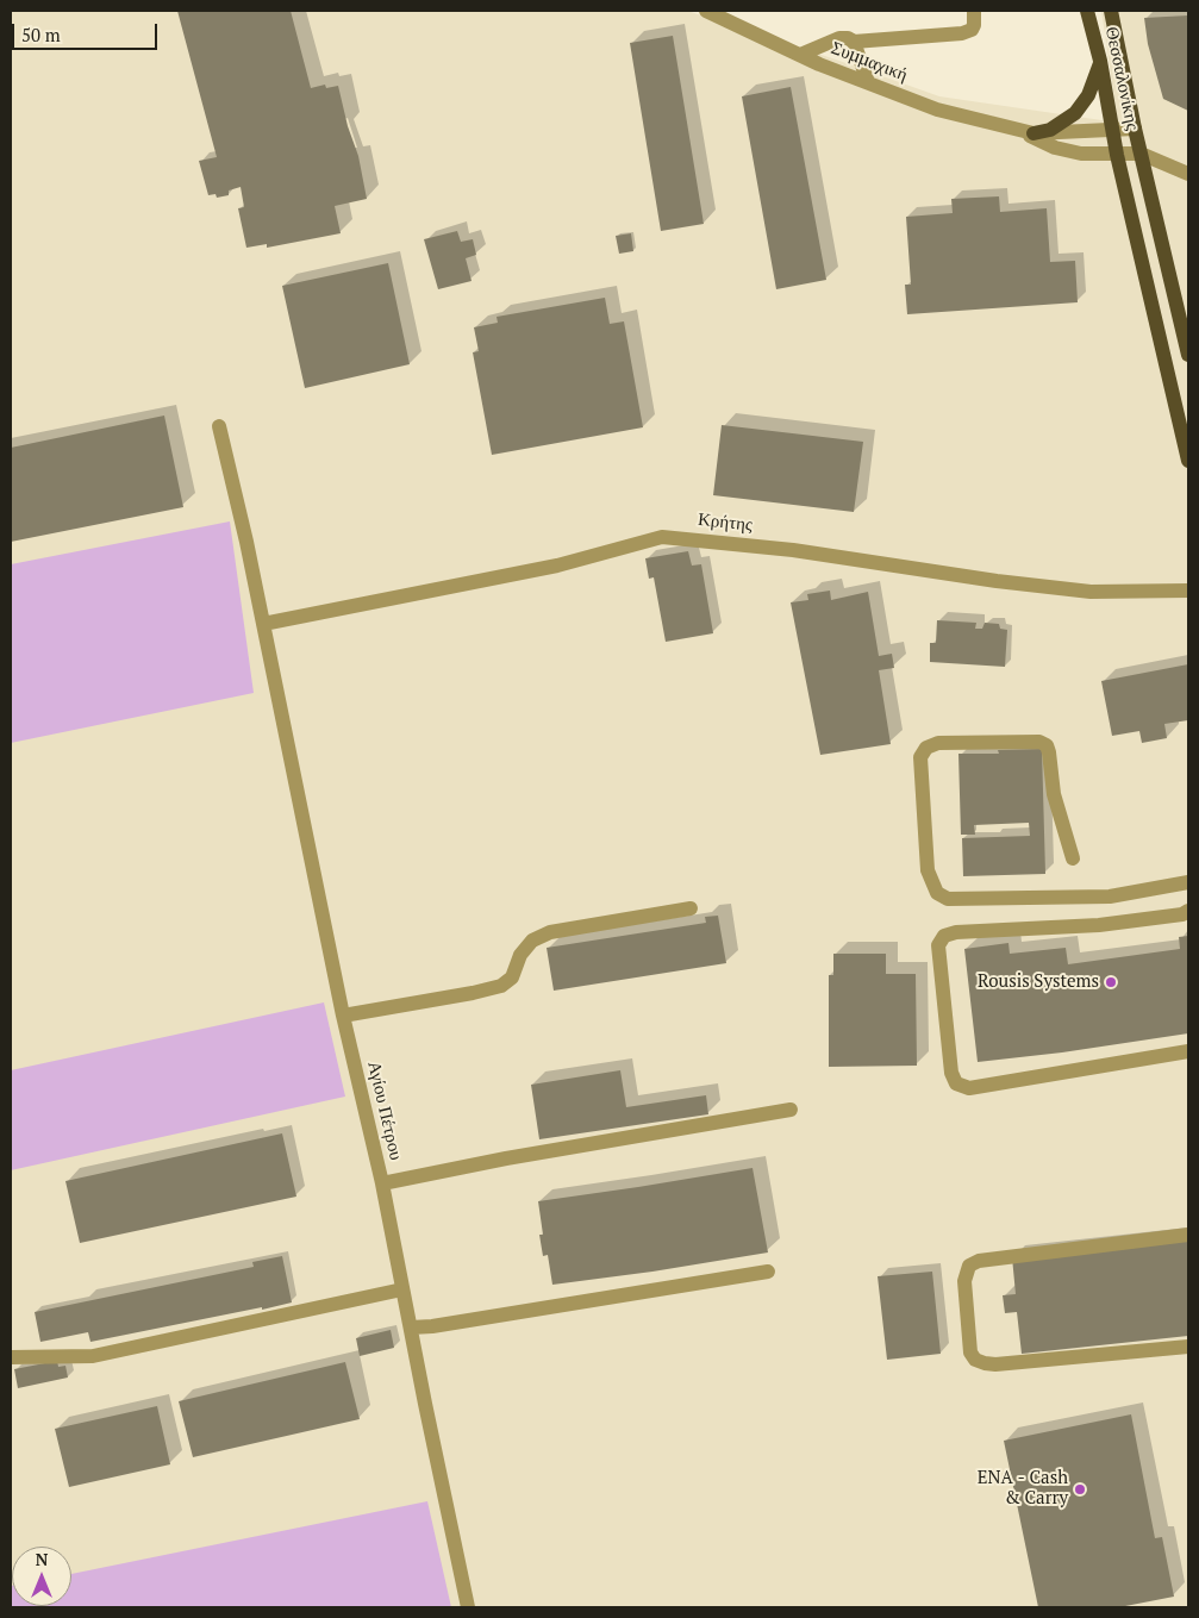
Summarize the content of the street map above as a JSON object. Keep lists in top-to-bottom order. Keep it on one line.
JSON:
{"streets":{"main road":["Θεσσαλονίκης"],"street":["Συμμαχική","Κρήτης","Αγίου Πέτρου"]},"crossings":[["Συμμαχική","Θεσσαλονίκης"],["Κρήτης","Αγίου Πέτρου"]],"places":["Rousis Systems","ENA - Cash & Carry"],"scale_bar":"50 m","north":"top"}
